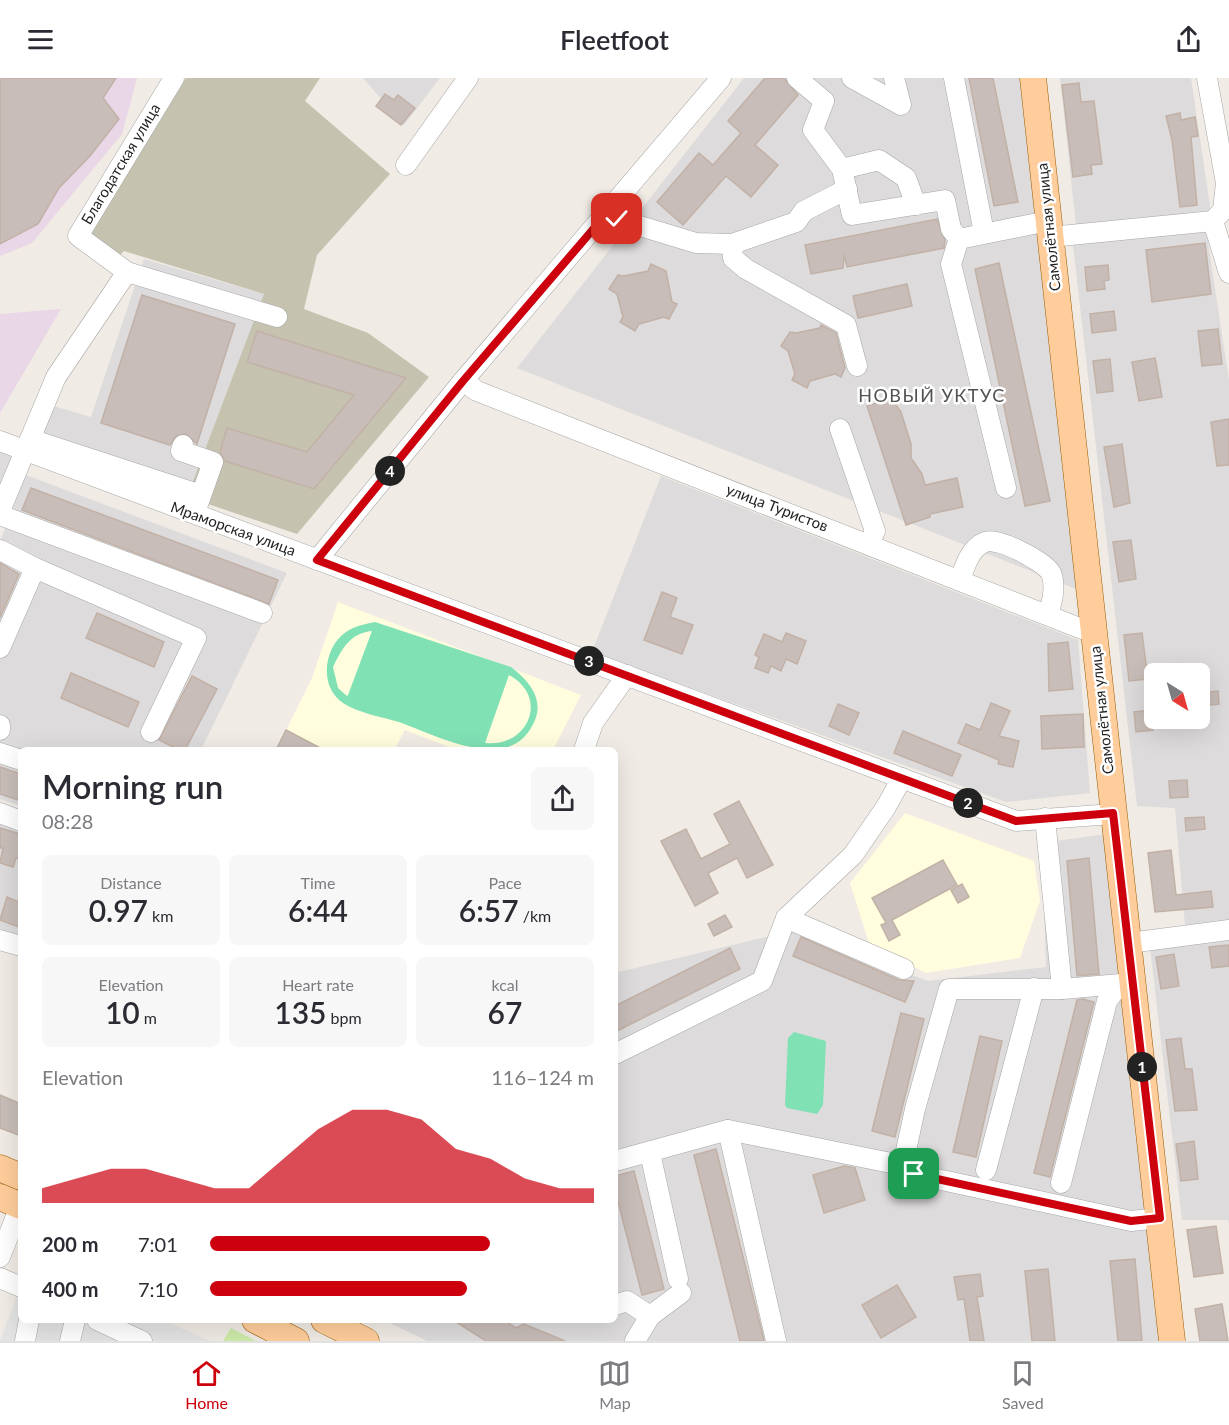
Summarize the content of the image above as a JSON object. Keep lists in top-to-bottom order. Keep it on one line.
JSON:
{"streets":{"main road":["Самолётная улица"],"street":["Благодатская улица","улица Туристов","Мраморская улица"]},"crossings":[["Самолётная улица","улица Туристов"],["Самолётная улица","Мраморская улица"]],"districts":["НОВЫЙ УКТУС"],"north":"bottom right","page":{"header":"Fleetfoot","pins":["4","3","2","1"],"heading":["Morning run","08:28"],"stats":[["Distance","0.97 km"],["Time","6:44"],["Pace","6:57 /km"],["Elevation","10 m"],["Heart rate","135 bpm"],["kcal","67"]],"chart":["Elevation","116–124 m"],"list":[{"name":"200 m","note":"7:01"},{"name":"400 m","note":"7:10"}],"tabs":["Home","Map","Saved"]}}
